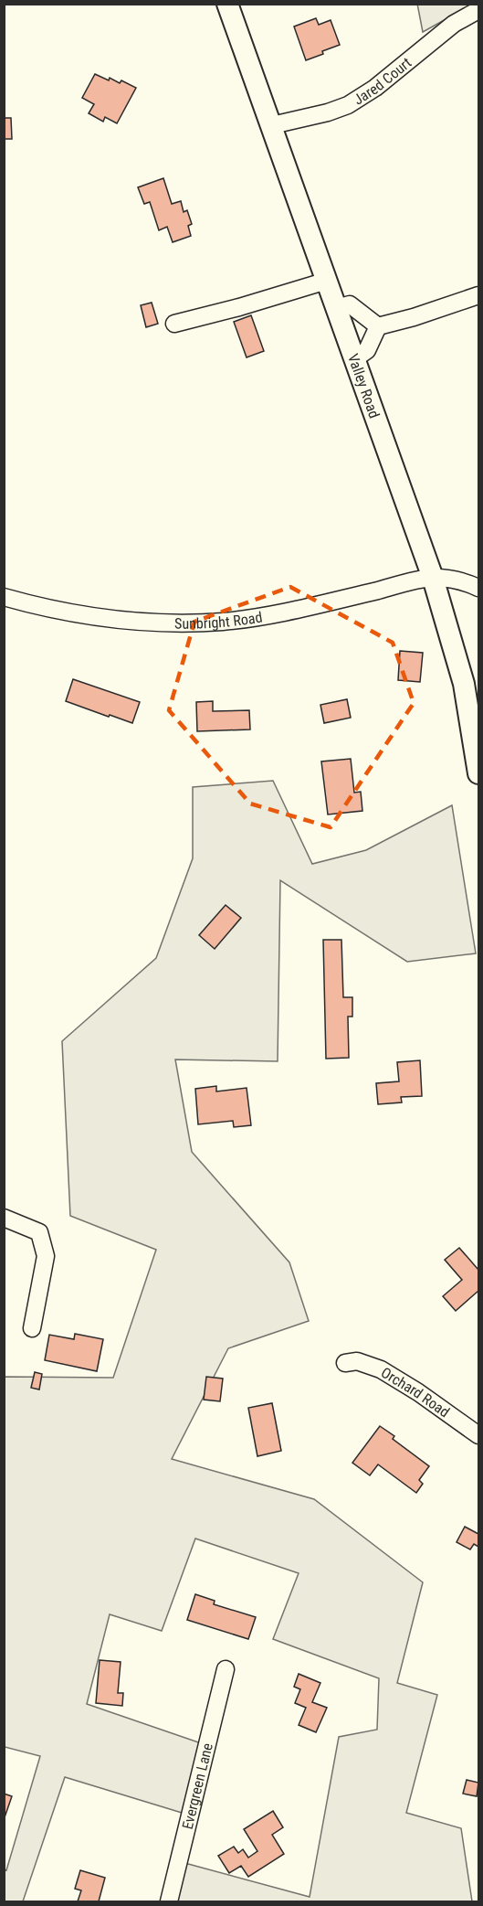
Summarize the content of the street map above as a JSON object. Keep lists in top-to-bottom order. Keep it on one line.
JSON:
{"streets":{"main road":["Valley Road"],"street":["Jared Court","Sunbright Road","Orchard Road","Evergreen Lane"]},"crossings":[["Jared Court","Valley Road"],["Valley Road","Sunbright Road"]]}
